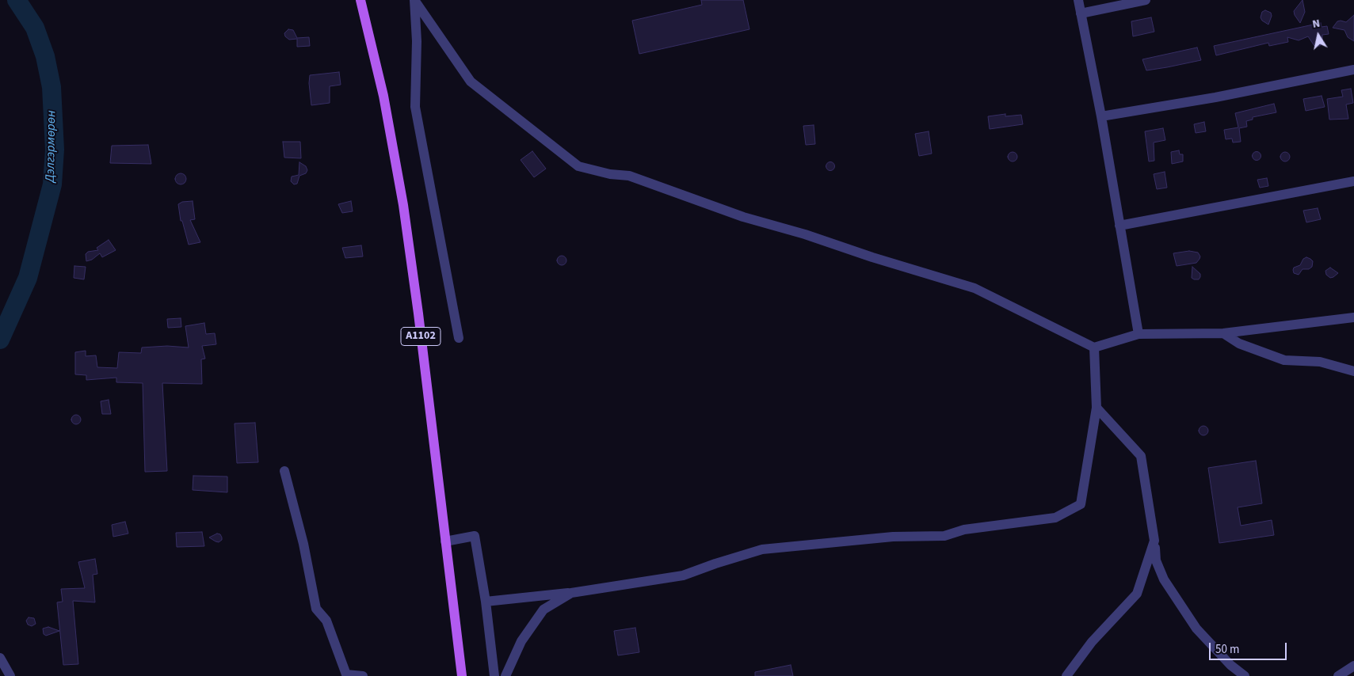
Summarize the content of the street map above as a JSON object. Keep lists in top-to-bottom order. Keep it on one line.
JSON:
{"streets":{"main road":["A1102"]},"water":["Дэлгэрмөрөн"],"scale_bar":"50 m","north":"top"}
